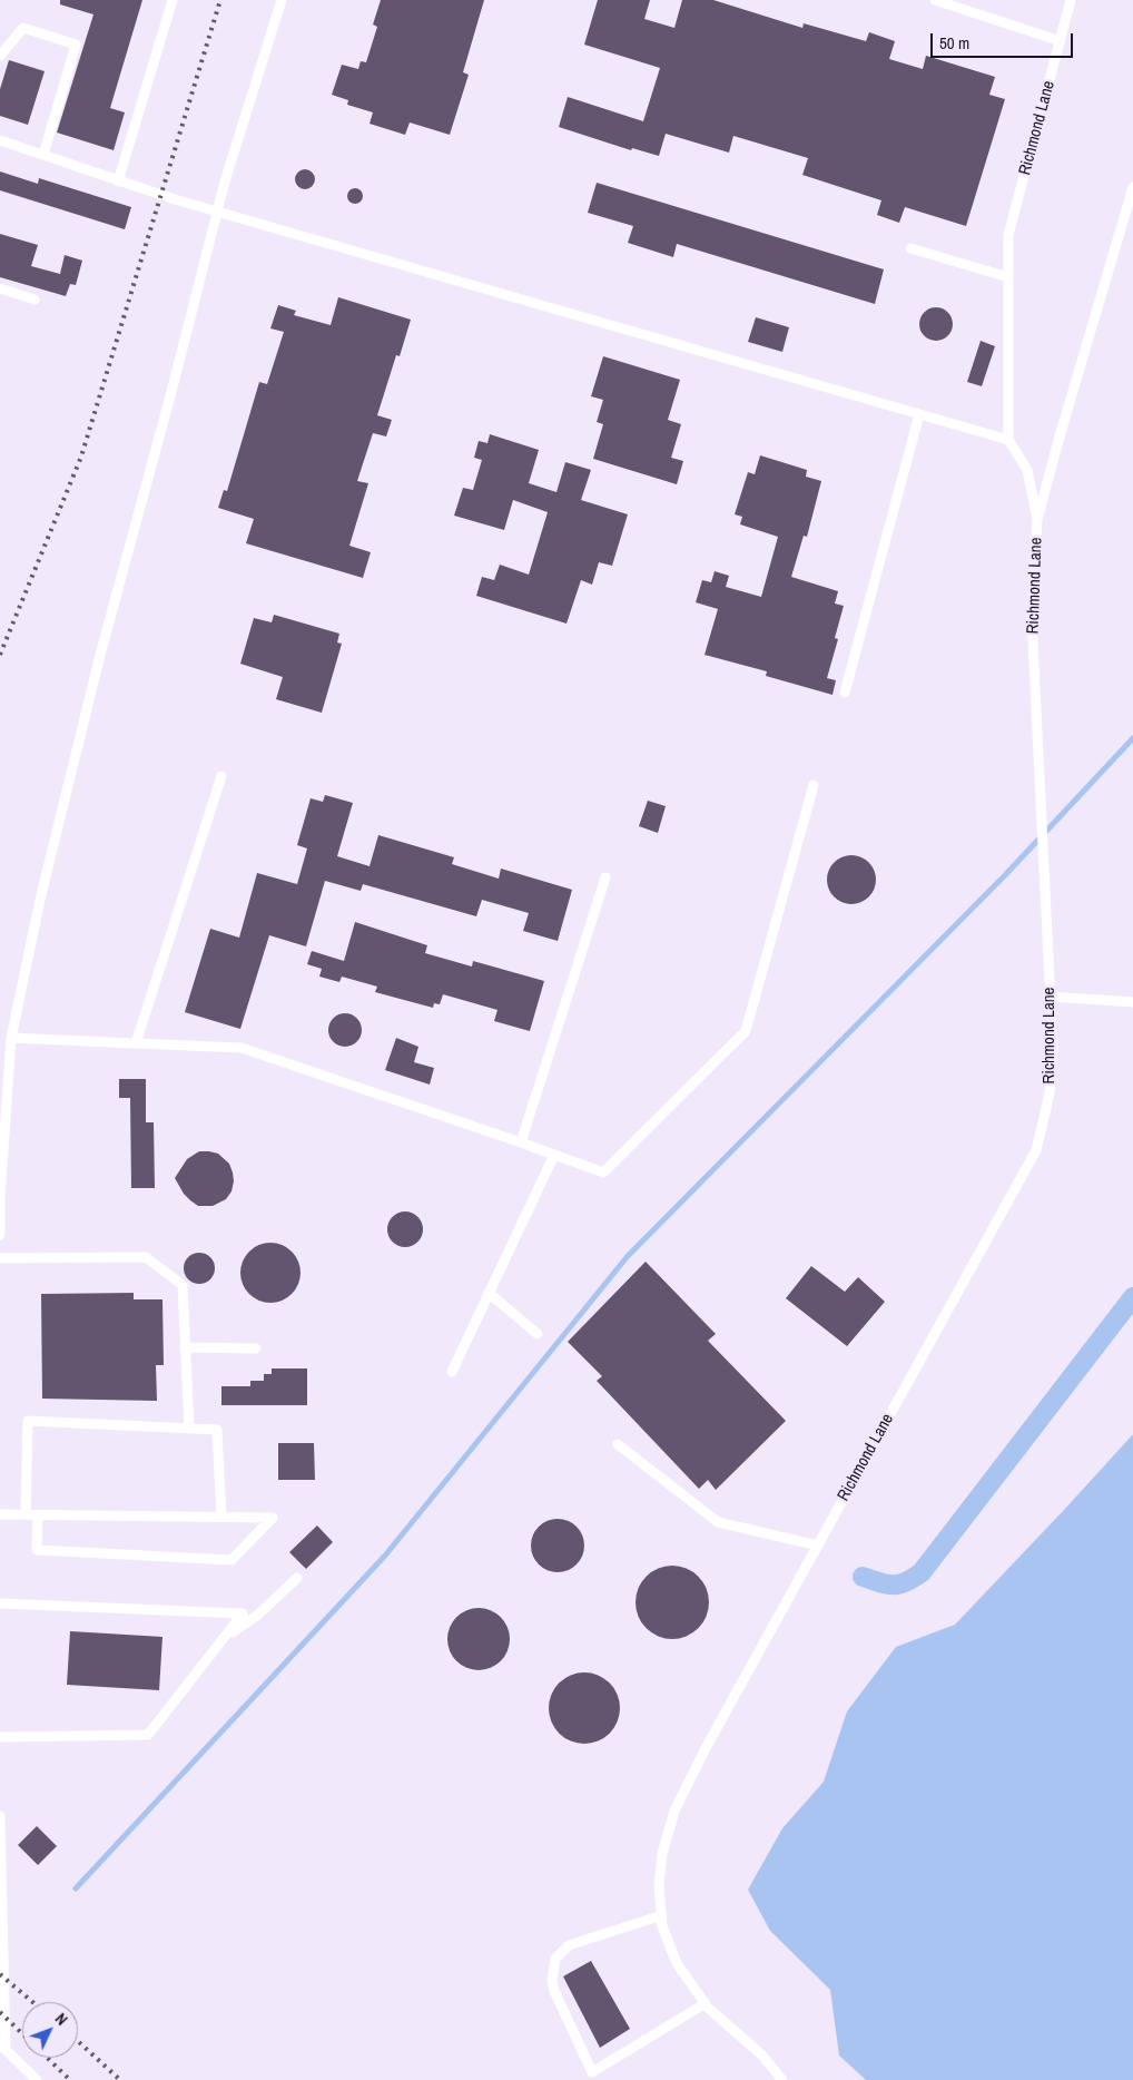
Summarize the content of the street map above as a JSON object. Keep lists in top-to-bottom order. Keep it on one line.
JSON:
{"streets":{"lane":["Richmond Lane"]},"scale_bar":"50 m","north":"top right"}
